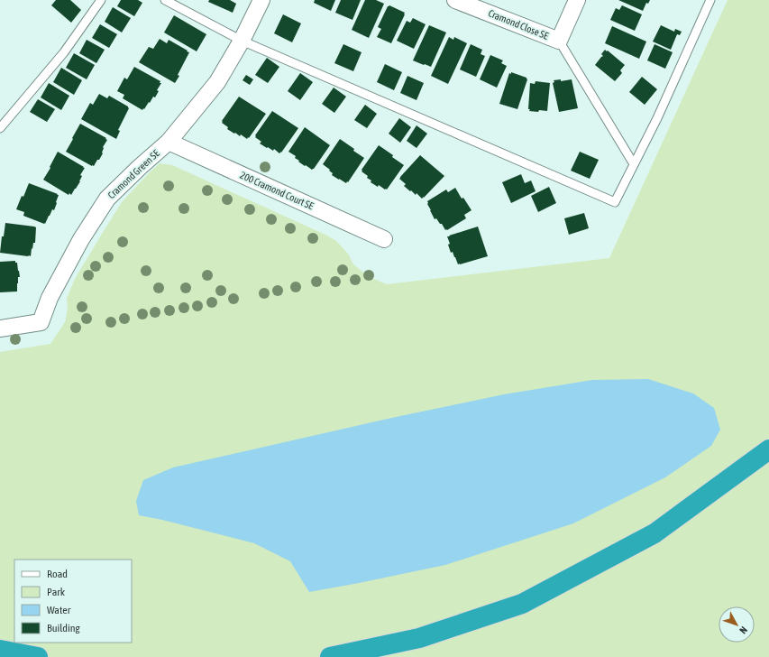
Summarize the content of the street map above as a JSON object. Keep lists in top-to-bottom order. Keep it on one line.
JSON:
{"streets":{"street":["Cramond Close SE","Cramond Green SE","200 Cramond Court SE"]},"crossings":[["Cramond Green SE","200 Cramond Court SE"]],"legend":["Road","Park","Water","Building"],"north":"bottom right"}
